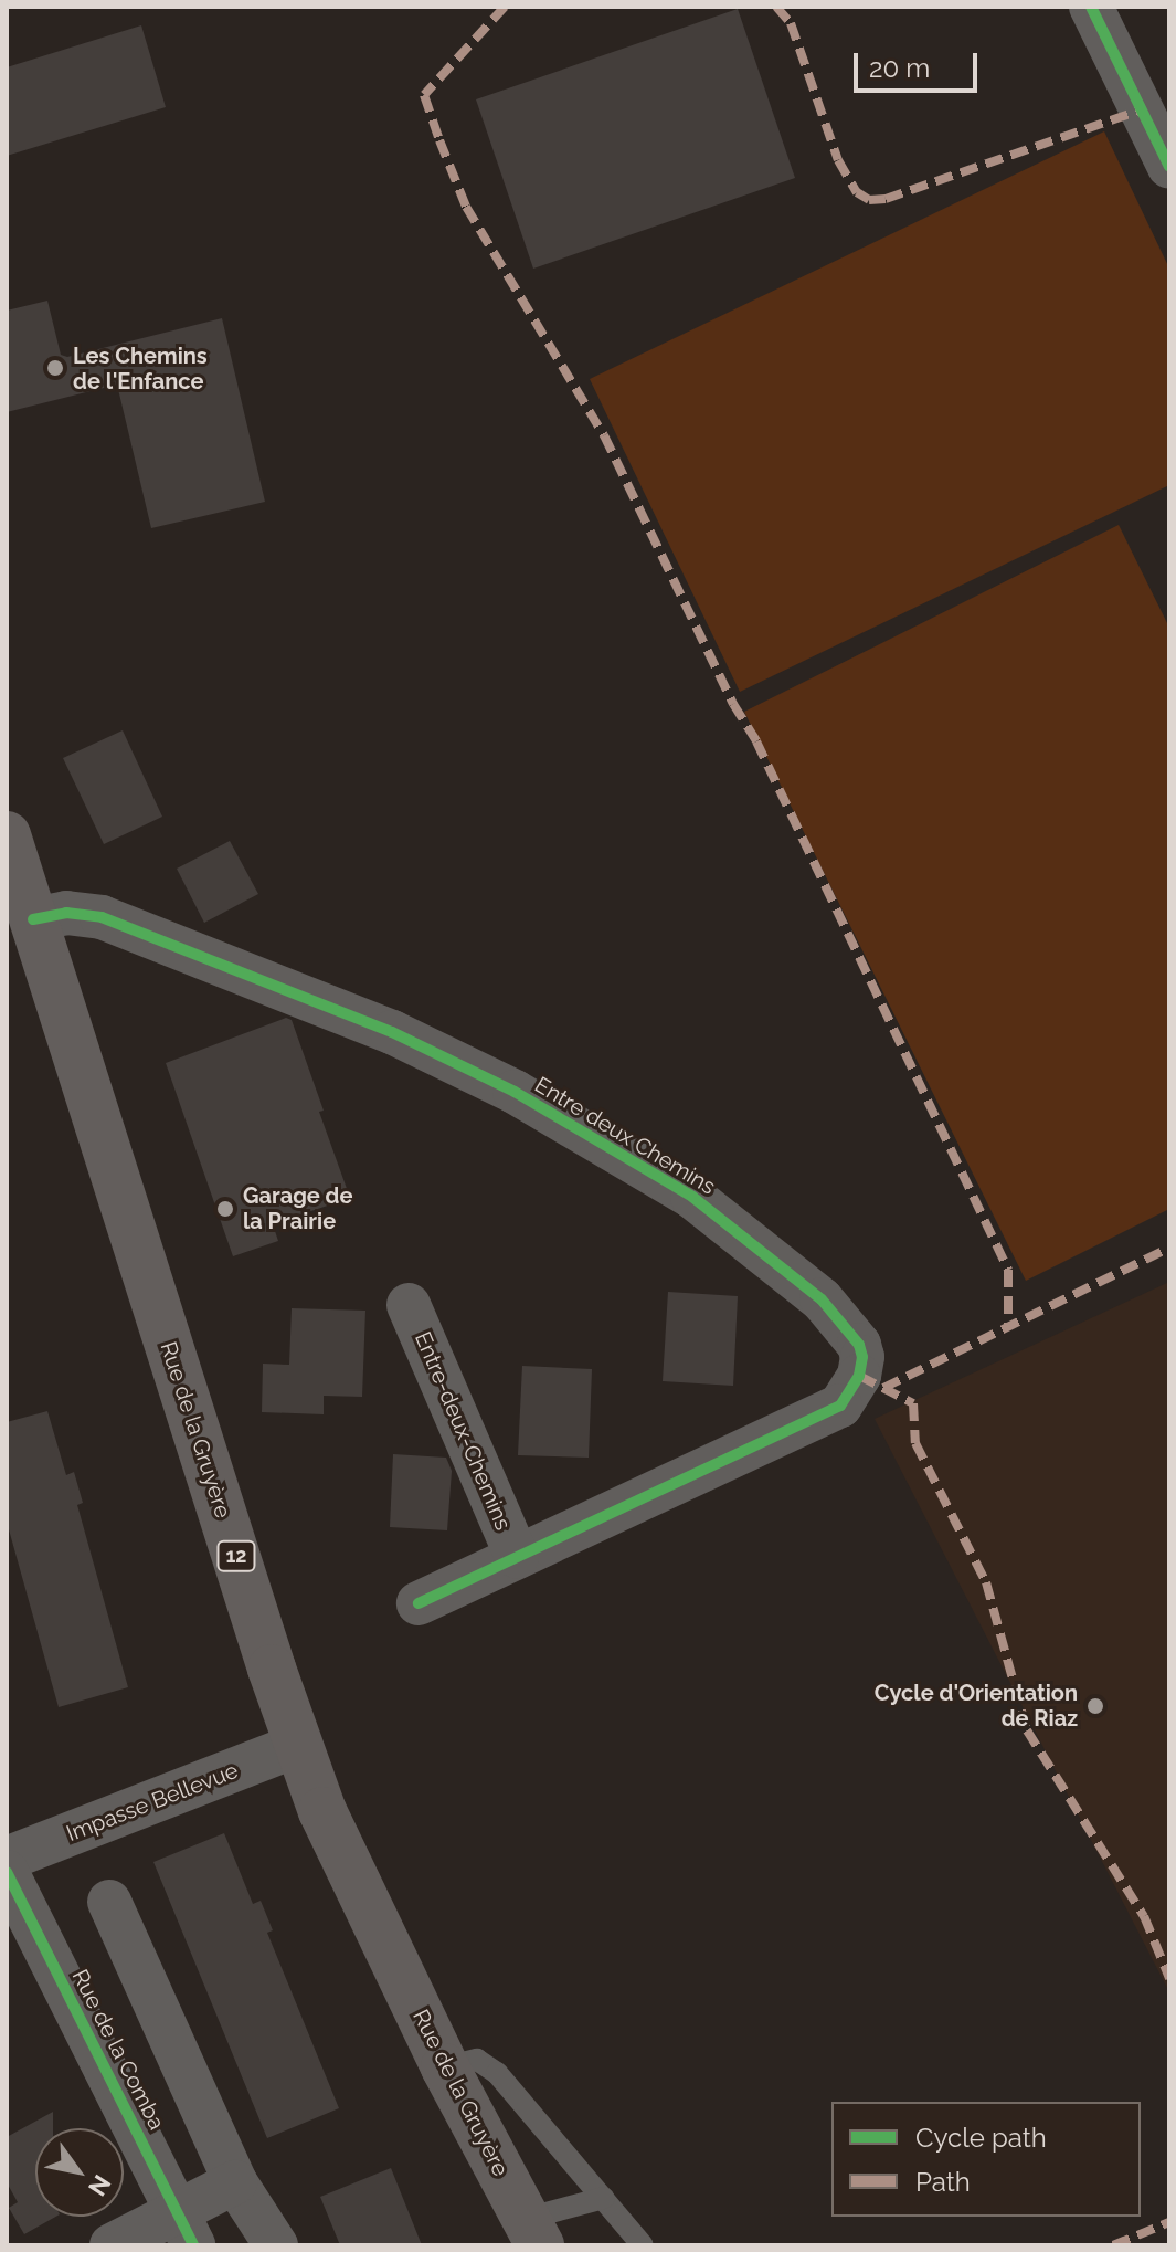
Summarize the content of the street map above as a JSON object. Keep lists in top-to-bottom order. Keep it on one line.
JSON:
{"streets":{"main road":["Rue de la Gruyère","12"],"street":["Entre deux Chemins","Entre-deux-Chemins","Impasse Bellevue","Rue de la Comba"]},"crossings":[["Entre deux Chemins","Rue de la Gruyère"],["Entre deux Chemins","Entre-deux-Chemins"],["Rue de la Gruyère","Impasse Bellevue"]],"places":["Les Chemins de l'Enfance","Garage de la Prairie","Cycle d'Orientation de Riaz"],"legend":["Cycle path","Path"],"scale_bar":"20 m","north":"bottom right"}
